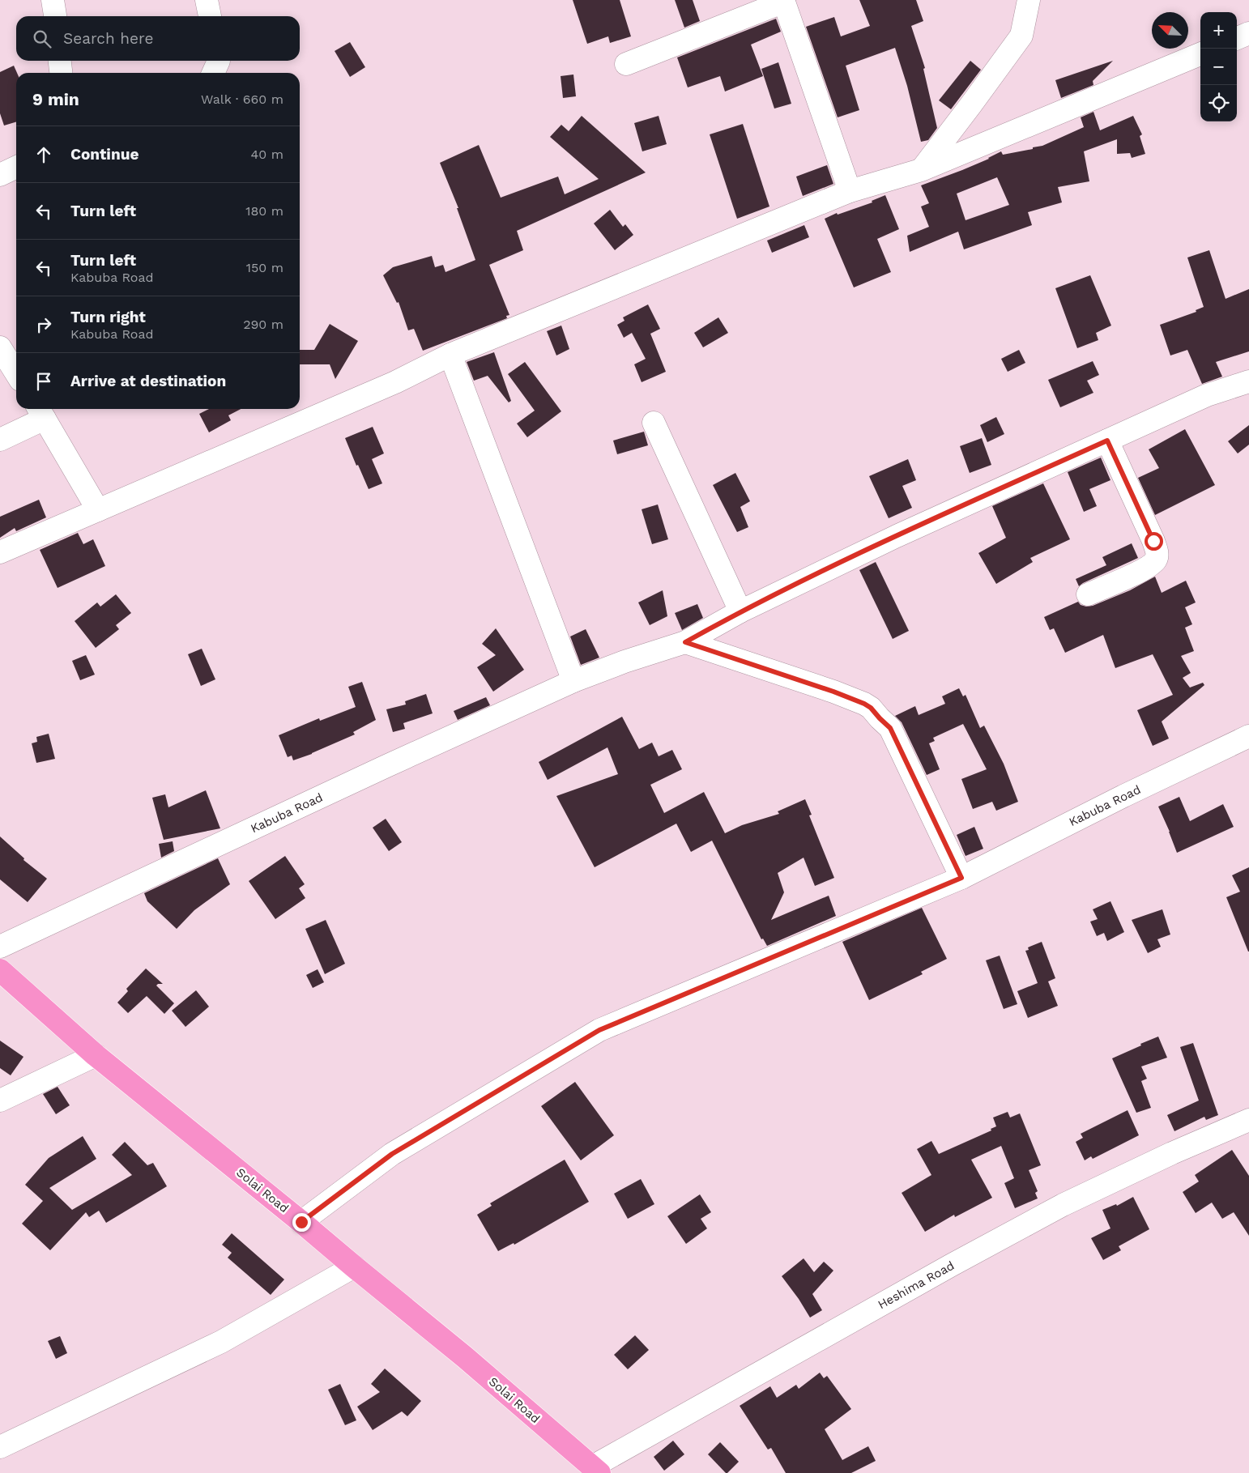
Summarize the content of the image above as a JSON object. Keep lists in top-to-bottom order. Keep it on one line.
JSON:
{"streets":{"highway":["Solai Road"],"street":["Kabuba Road","Heshima Road"]},"crossings":[["Kabuba Road","Solai Road"],["Solai Road","Heshima Road"]],"north":"top left","page":{"map_buttons":["+","−"],"search":"Search here","heading":["9 min","Walk · 660 m"],"list":[["Continue","40 m"],["Turn left","180 m"],["Turn left","Kabuba Road","150 m"],["Turn right","Kabuba Road","290 m"],"Arrive at destination"]}}
